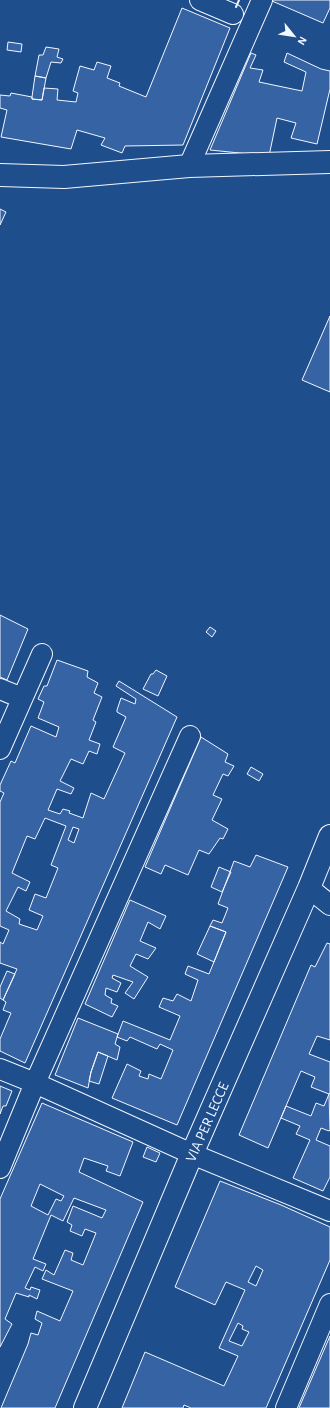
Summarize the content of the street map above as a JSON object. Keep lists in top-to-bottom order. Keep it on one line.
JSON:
{"streets":{"street":["VIA PER LECCE"]},"north":"bottom right"}
